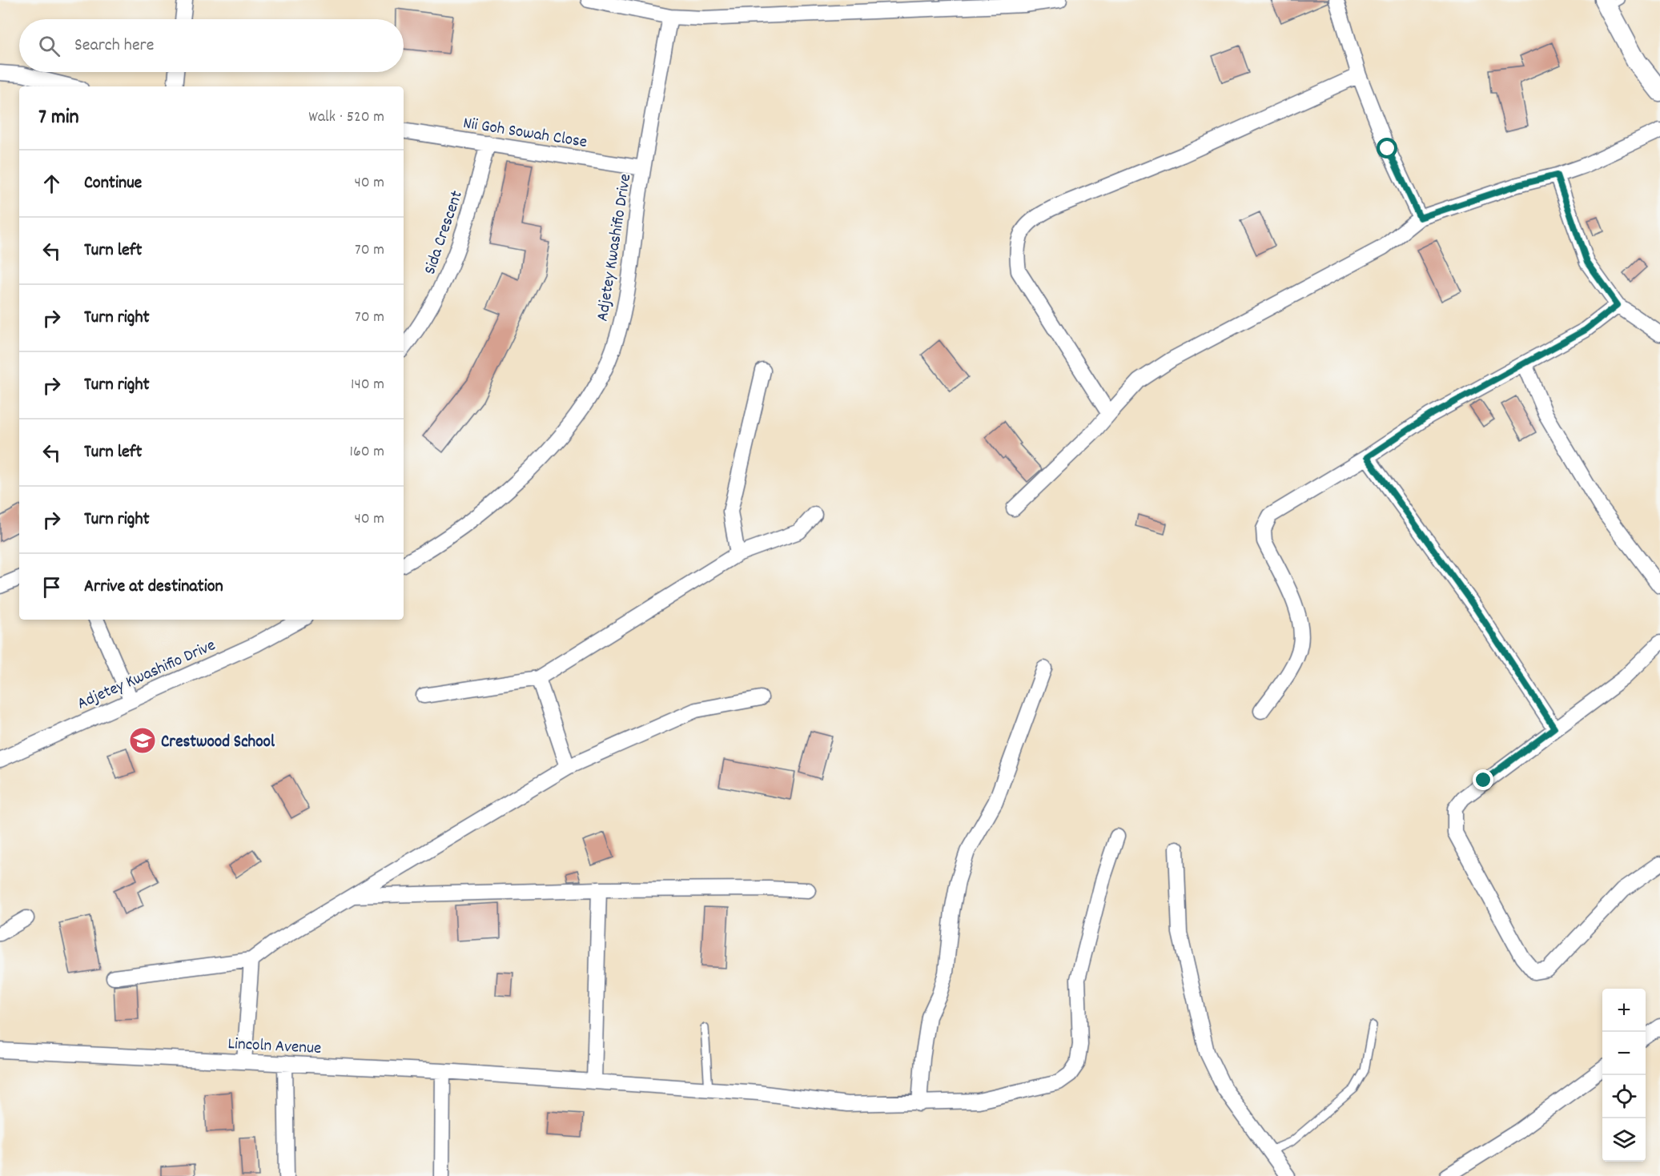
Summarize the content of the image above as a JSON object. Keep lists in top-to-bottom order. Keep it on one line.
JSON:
{"streets":{"street":["Nii Goh Sowah Close","Sida Crescent","Adjetey Kwashifio Drive","Lincoln Avenue"]},"crossings":[["Nii Goh Sowah Close","Sida Crescent"],["Nii Goh Sowah Close","Adjetey Kwashifio Drive"]],"places":{"school or university":["Crestwood School"]},"page":{"search":"Search here","heading":["7 min","Walk · 520 m"],"list":[["Continue","40 m"],["Turn left","70 m"],["Turn right","70 m"],["Turn right","140 m"],["Turn left","160 m"],["Turn right","40 m"],"Arrive at destination"],"map_buttons":["+","−"]}}
